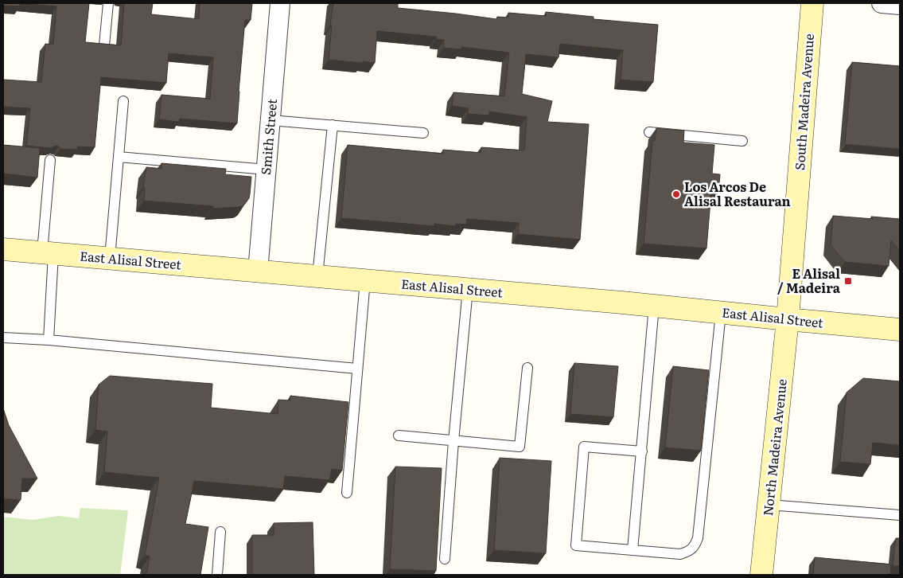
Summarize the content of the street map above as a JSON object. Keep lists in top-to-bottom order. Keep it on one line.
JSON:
{"streets":{"main road":["South Madeira Avenue","East Alisal Street","North Madeira Avenue"],"street":["Smith Street"]},"crossings":[["South Madeira Avenue","East Alisal Street"],["South Madeira Avenue","North Madeira Avenue"],["Smith Street","East Alisal Street"],["East Alisal Street","North Madeira Avenue"]],"places":{"other":["Los Arcos De Alisal Restauran"],"transit":["E Alisal / Madeira"]}}
